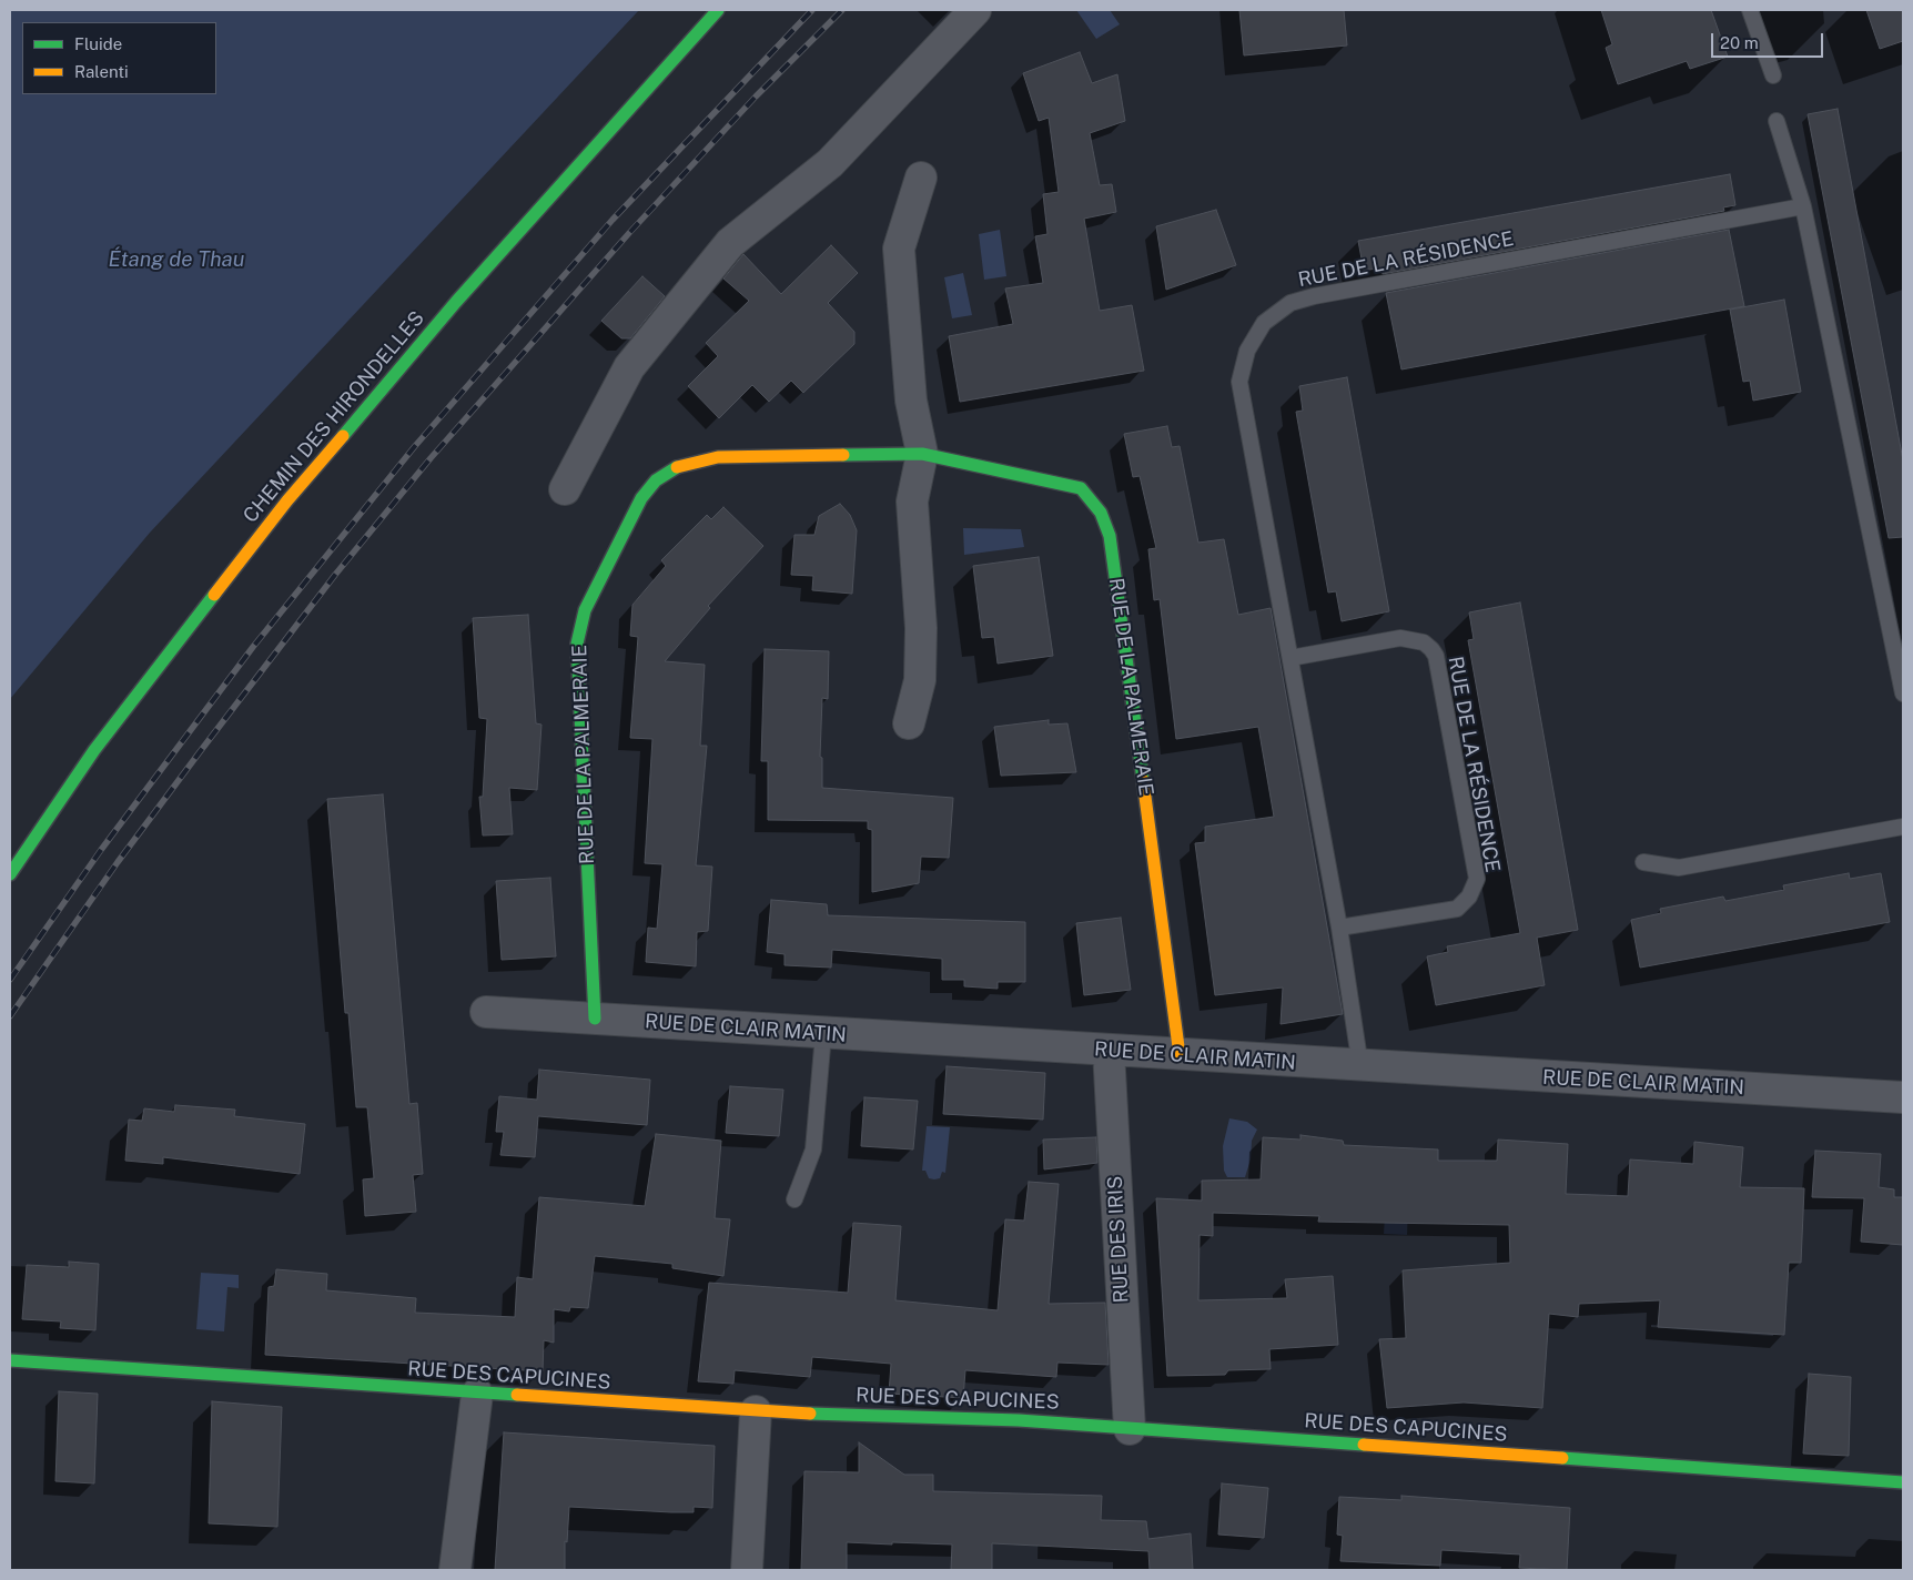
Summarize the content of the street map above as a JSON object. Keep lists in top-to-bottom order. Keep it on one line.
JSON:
{"streets":{"street":["CHEMIN DES HIRONDELLES","RUE DE LA PALMERAIE","RUE DE CLAIR MATIN","RUE DES IRIS","RUE DES CAPUCINES"],"lane":["RUE DE LA RÉSIDENCE"]},"crossings":[["RUE DE LA RÉSIDENCE","RUE DE CLAIR MATIN"],["RUE DE LA PALMERAIE","RUE DE CLAIR MATIN"],["RUE DE CLAIR MATIN","RUE DES IRIS"],["RUE DES IRIS","RUE DES CAPUCINES"]],"water":["Étang de Thau"],"legend":["Fluide","Ralenti"],"scale_bar":"20 m"}
